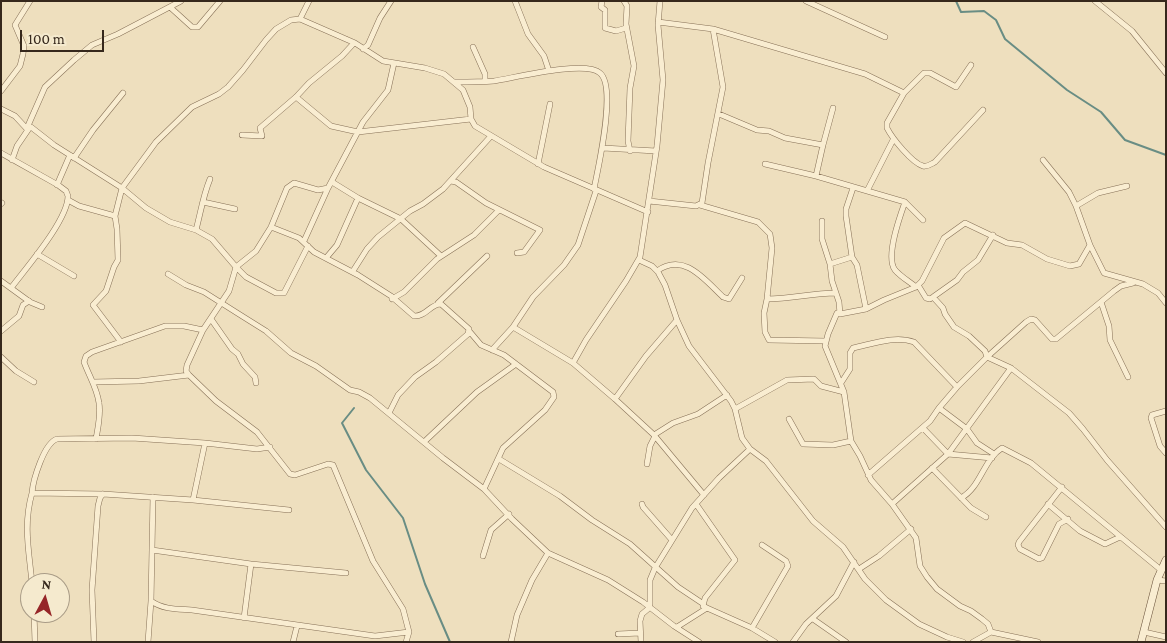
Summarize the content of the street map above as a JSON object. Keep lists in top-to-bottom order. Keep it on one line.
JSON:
{"scale_bar":"100 m","north":"top"}
